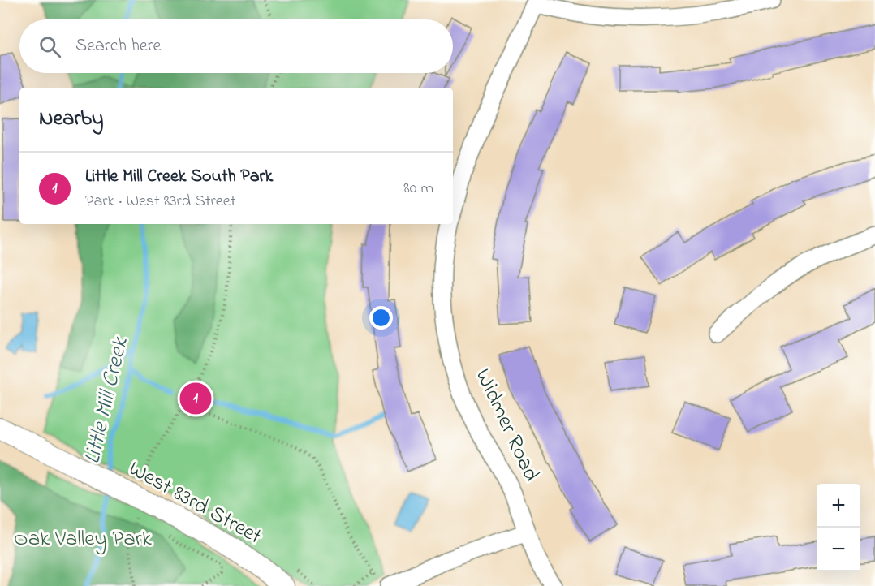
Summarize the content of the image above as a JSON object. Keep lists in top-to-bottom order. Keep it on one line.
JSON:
{"streets":{"street":["Widmer Road","West 83rd Street"]},"water":["Little Mill Creek"],"parks":["Oak Valley Park"],"page":{"search":"Search here","heading":"Nearby","list":[{"mark":"1","name":"Little Mill Creek South Park","note":"Park · West 83rd Street","value":"80 m"}],"pins":"1","map_buttons":["+","−"]}}
